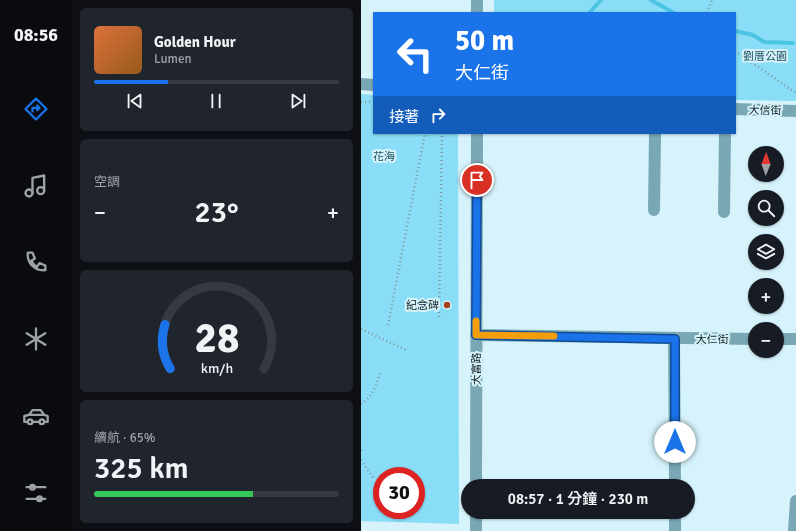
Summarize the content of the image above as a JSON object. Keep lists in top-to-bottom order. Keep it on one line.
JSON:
{"streets":{"street":["大信街","大仁街","大富路"]},"crossings":[["大仁街","大富路"]],"parks":["劉厝公園","花海"],"places":["紀念碑"],"north":"top","page":{"tabs":"08:56","turn":["50 m","大仁街"],"song":["Golden Hour","Lumen"],"then":"接著","tile":["空調",["續航 · 65%","325 km"]],"map_buttons":["+","−"],"heat":["−","23°","+"],"limit":"30","trip":"08:57 · 1 分鐘 · 230 m","gauge":["28","km/h"]}}
